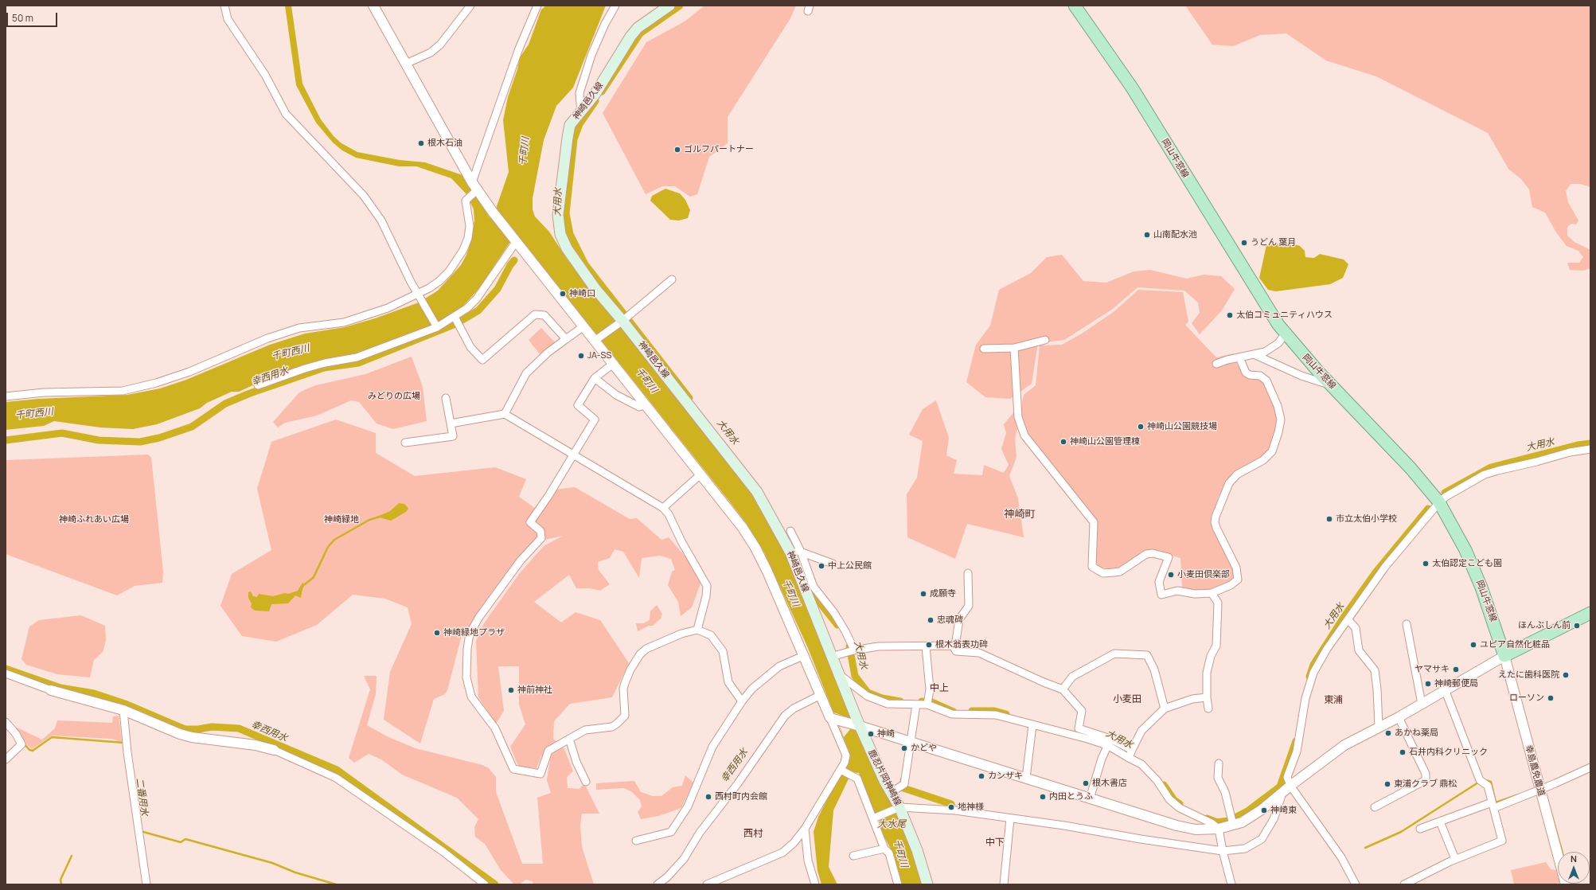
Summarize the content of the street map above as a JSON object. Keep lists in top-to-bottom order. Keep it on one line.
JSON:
{"streets":{"main road":["神崎邑久線","岡山牛窓線","鹿忍片岡神崎線"],"street":["幸島農免農道"]},"crossings":[["神崎邑久線","鹿忍片岡神崎線"],["岡山牛窓線","幸島農免農道"]],"districts":["神崎町","中上","小麦田","東浦","西村","中下"],"water":["千町川","大用水","千町西川","幸西用水","二番用水","大水尾"],"parks":["みどりの広場","神崎ふれあい広場","神崎緑地"],"places":["根木石油","ゴルフパートナー","山南配水池","うどん 葉月","神崎口","太伯コミュニティハウス","JA-SS","神崎山公園競技場","神崎山公園管理棟","市立太伯小学校","太伯認定こども園","中上公民館","小麦田倶楽部","成願寺","忠魂碑","ほんぶしん前","神崎緑地プラザ","根木翁表功碑","ユピア自然化粧品","ヤマサキ","えたに歯科医院","神崎郵便局","神前神社","ローソン","あかね薬局","神崎","かどや","石井内科クリニック","カンザキ","根木書店","東浦クラブ 鼎松","西村町内会館","内田とうふ","地神様","神崎東"],"scale_bar":"50 m","north":"top"}
